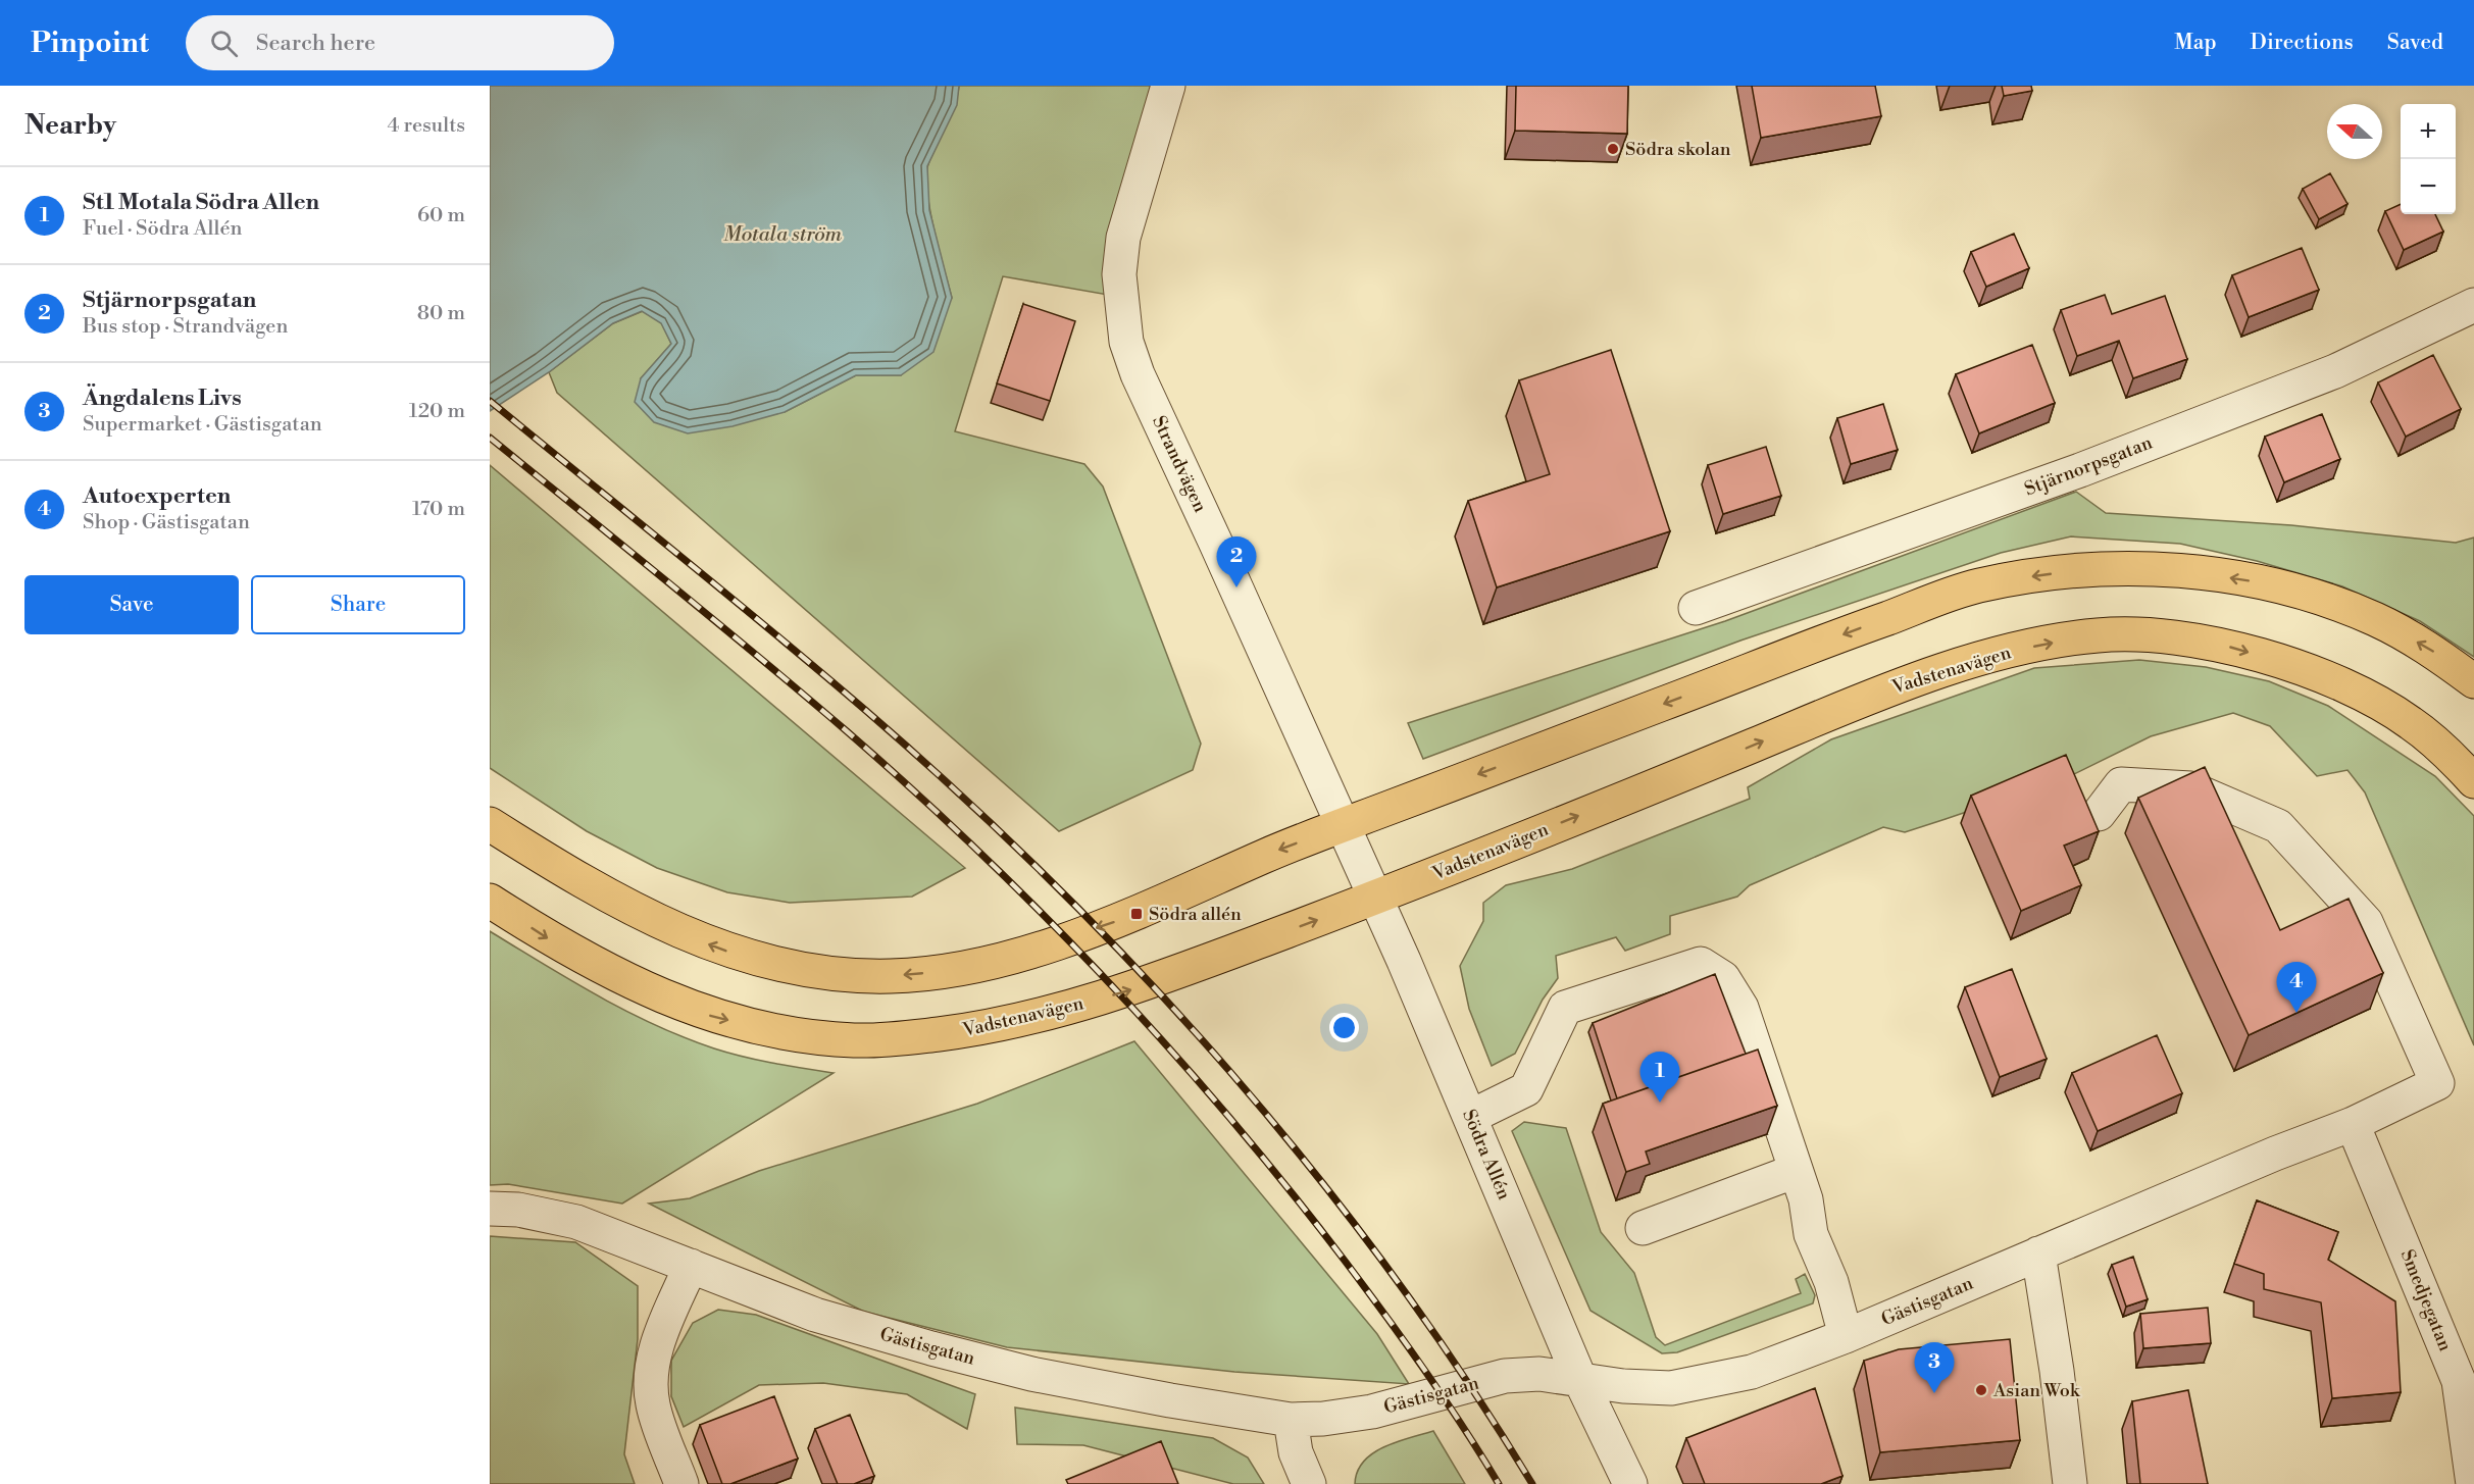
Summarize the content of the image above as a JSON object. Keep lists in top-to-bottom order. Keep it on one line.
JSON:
{"streets":{"main road":["Vadstenavägen"],"street":["Strandvägen","Stjärnorpsgatan","Södra Allén","Smedjegatan","Gästisgatan"]},"crossings":[["Strandvägen","Södra Allén"],["Vadstenavägen","Södra Allén"],["Södra Allén","Gästisgatan"],["Smedjegatan","Gästisgatan"]],"water":["Motala ström"],"places":{"other":["Södra skolan","Asian Wok"],"transit":["Södra allén"]},"north":"left","page":{"header":"Pinpoint","search":"Search here","nav":["Map","Directions","Saved"],"heading":["Nearby","4 results"],"map_buttons":["+","−"],"list":[{"mark":"1","name":"St1 Motala Södra Allen","note":"Fuel · Södra Allén","value":"60 m"},{"mark":"2","name":"Stjärnorpsgatan","note":"Bus stop · Strandvägen","value":"80 m"},{"mark":"3","name":"Ängdalens Livs","note":"Supermarket · Gästisgatan","value":"120 m"},{"mark":"4","name":"Autoexperten","note":"Shop · Gästisgatan","value":"170 m"}],"pins":["2","4","1","3"],"buttons":["Save","Share"]}}
